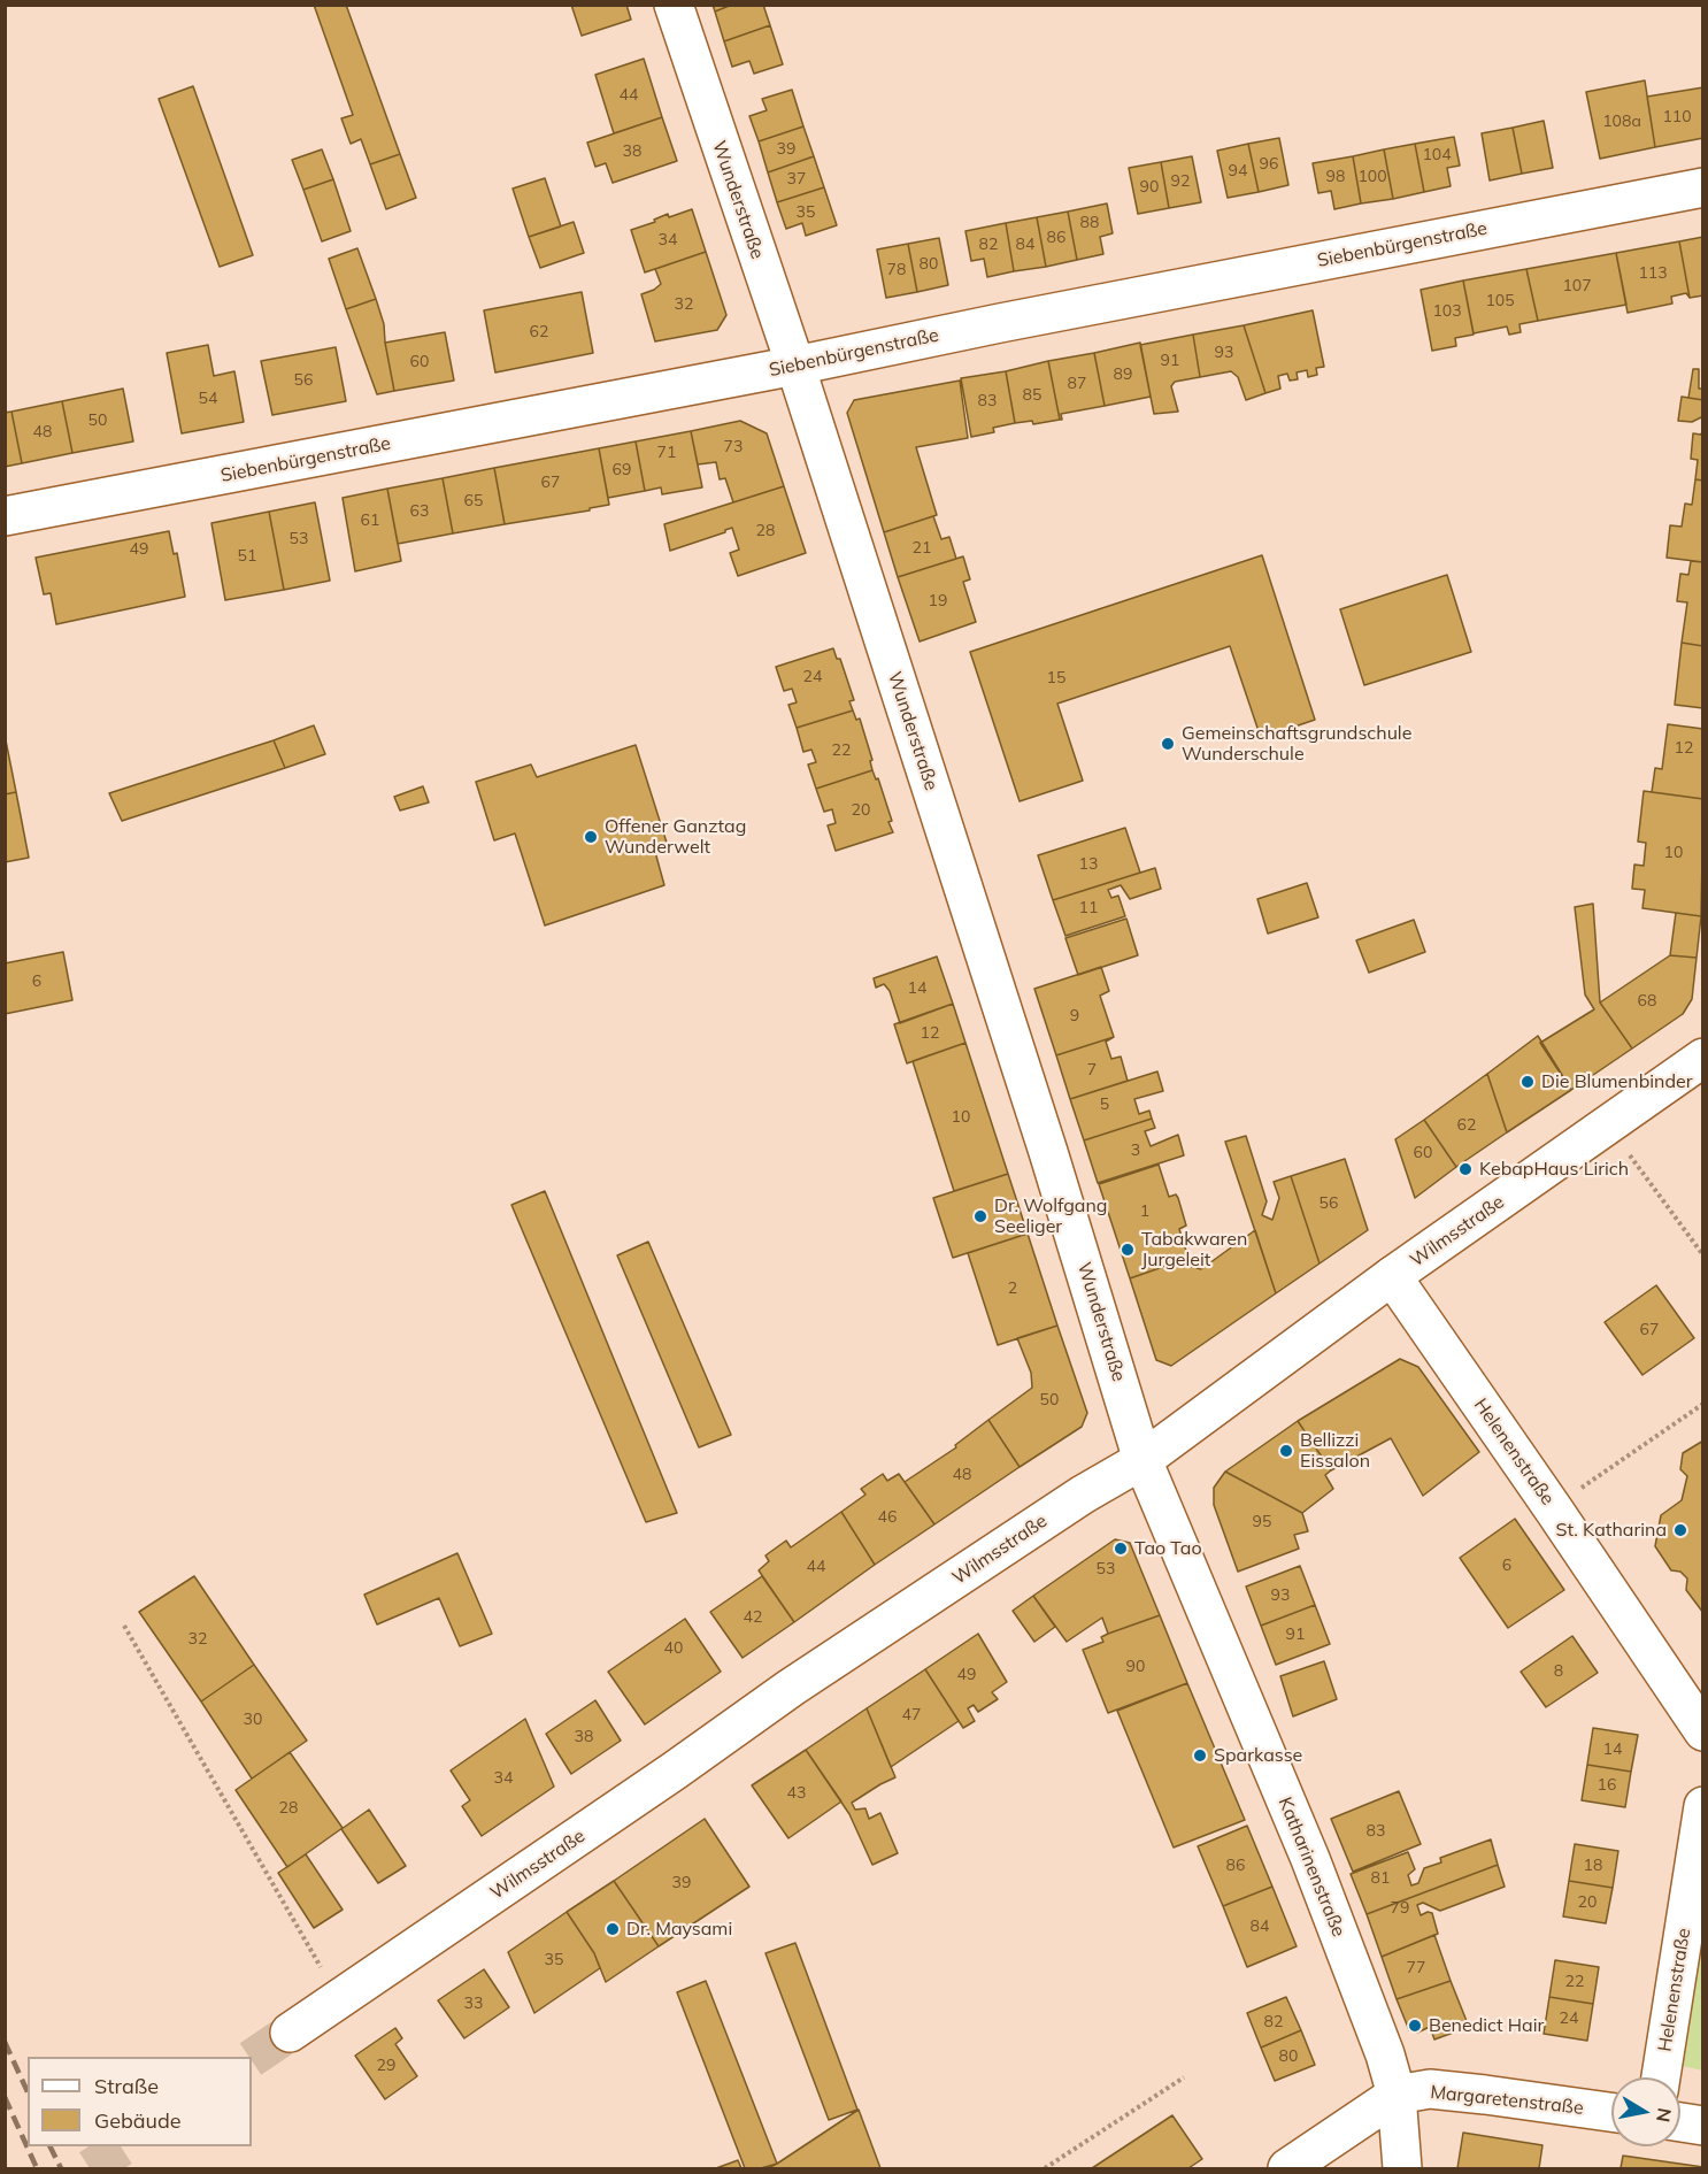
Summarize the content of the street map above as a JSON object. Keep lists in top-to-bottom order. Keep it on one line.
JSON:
{"streets":{"street":["Wunderstraße","Siebenbürgenstraße","Wilmsstraße","Helenenstraße","Katharinenstraße","Margaretenstraße"]},"crossings":[["Wunderstraße","Siebenbürgenstraße"],["Wunderstraße","Wilmsstraße"],["Wunderstraße","Katharinenstraße"],["Wilmsstraße","Helenenstraße"],["Wilmsstraße","Katharinenstraße"],["Katharinenstraße","Margaretenstraße"]],"places":["Gemeinschaftsgrundschule Wunderschule","Offener Ganztag Wunderwelt","Die Blumenbinder","KebapHaus Lirich","Dr. Wolfgang Seeliger","Tabakwaren Jurgeleit","Bellizzi Eissalon","St. Katharina","Tao Tao","Sparkasse","Dr. Maysami","Benedict Hair"],"house_numbers":["44","110","108a","39","38","104","96","94","98","100","37","92","90","35","88","86","34","82","84","80","78","113","107","105","32","103","62","93","91","60","89","56","87","85","54","83","50","48","73","71","69","67","65","63","61","28","53","21","49","51","19","24","15","12","22","20","10","13","11","6","14","68","9","12","7","5","10","62","3","60","56","1","2","67","50","48","46","95","6","44","53","93","42","91","32","40","90","8","49","47","30","38","14","34","16","43","28","83","86","18","81","39","20","79","84","35","77","22","33","24","82","80","29"],"legend":["Straße","Gebäude"],"north":"right"}
